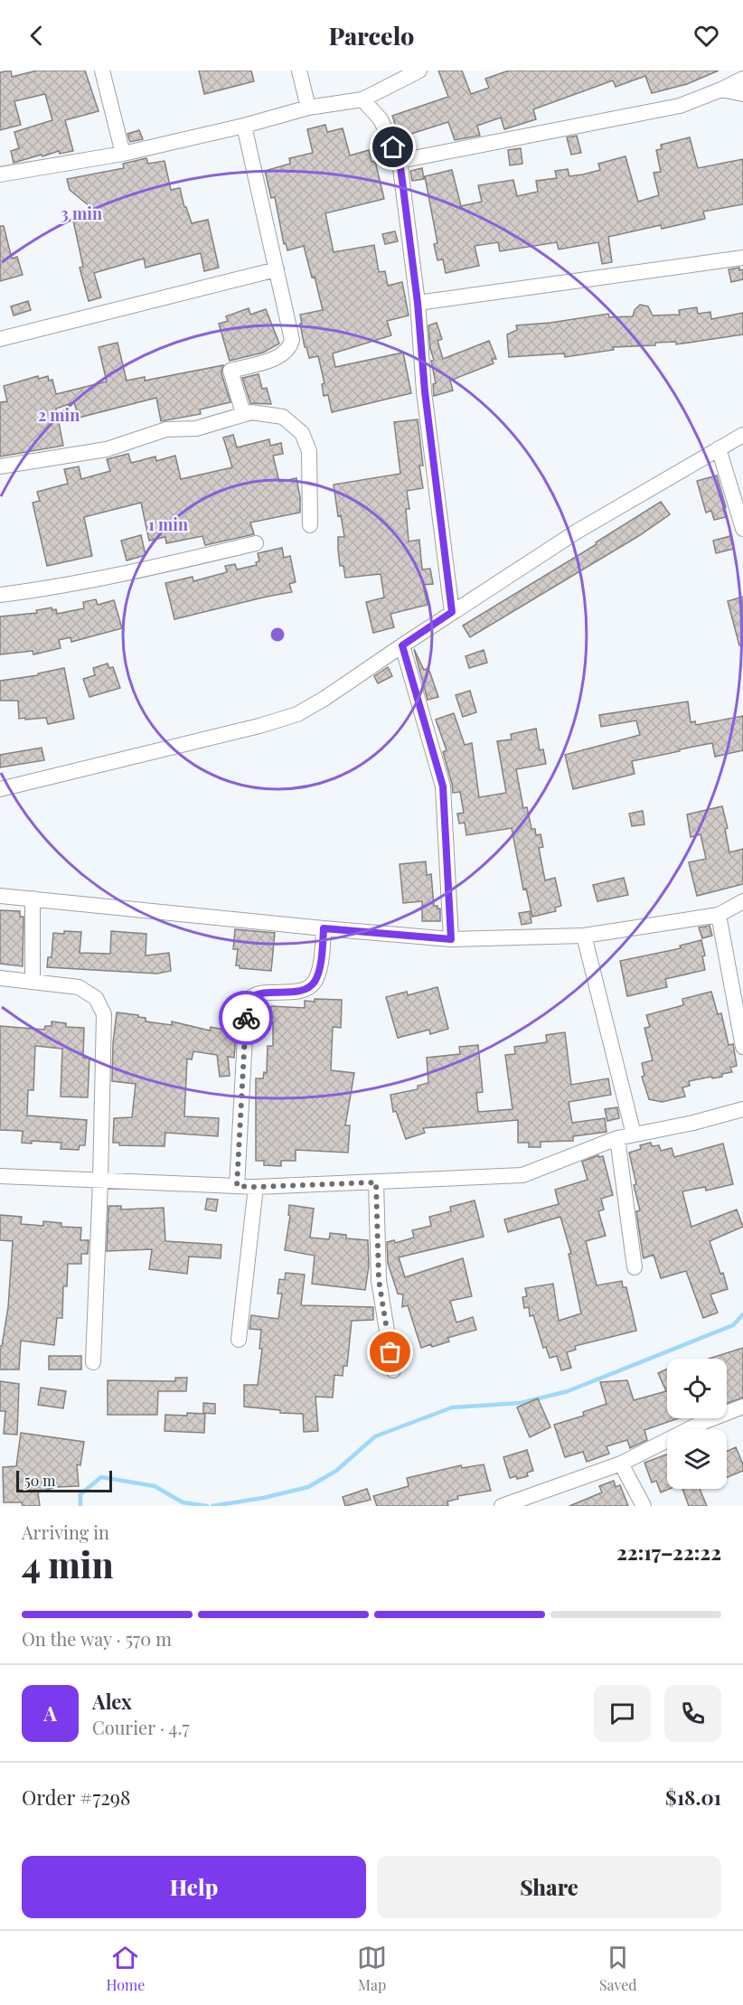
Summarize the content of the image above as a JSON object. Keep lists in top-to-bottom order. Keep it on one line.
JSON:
{"scale_bar":"50 m","page":{"header":"Parcelo","scale":"50 m","heading":["4 min","Arriving in","22:17–22:22"],"panel":["Alex","Courier · 4.7","Order #7298","$18.01"],"bar":"On the way · 570 m","round":"A","buttons":["Help","Share"],"tabs":["Home","Map","Saved"]},"rings":["3 min","2 min","1 min"]}
